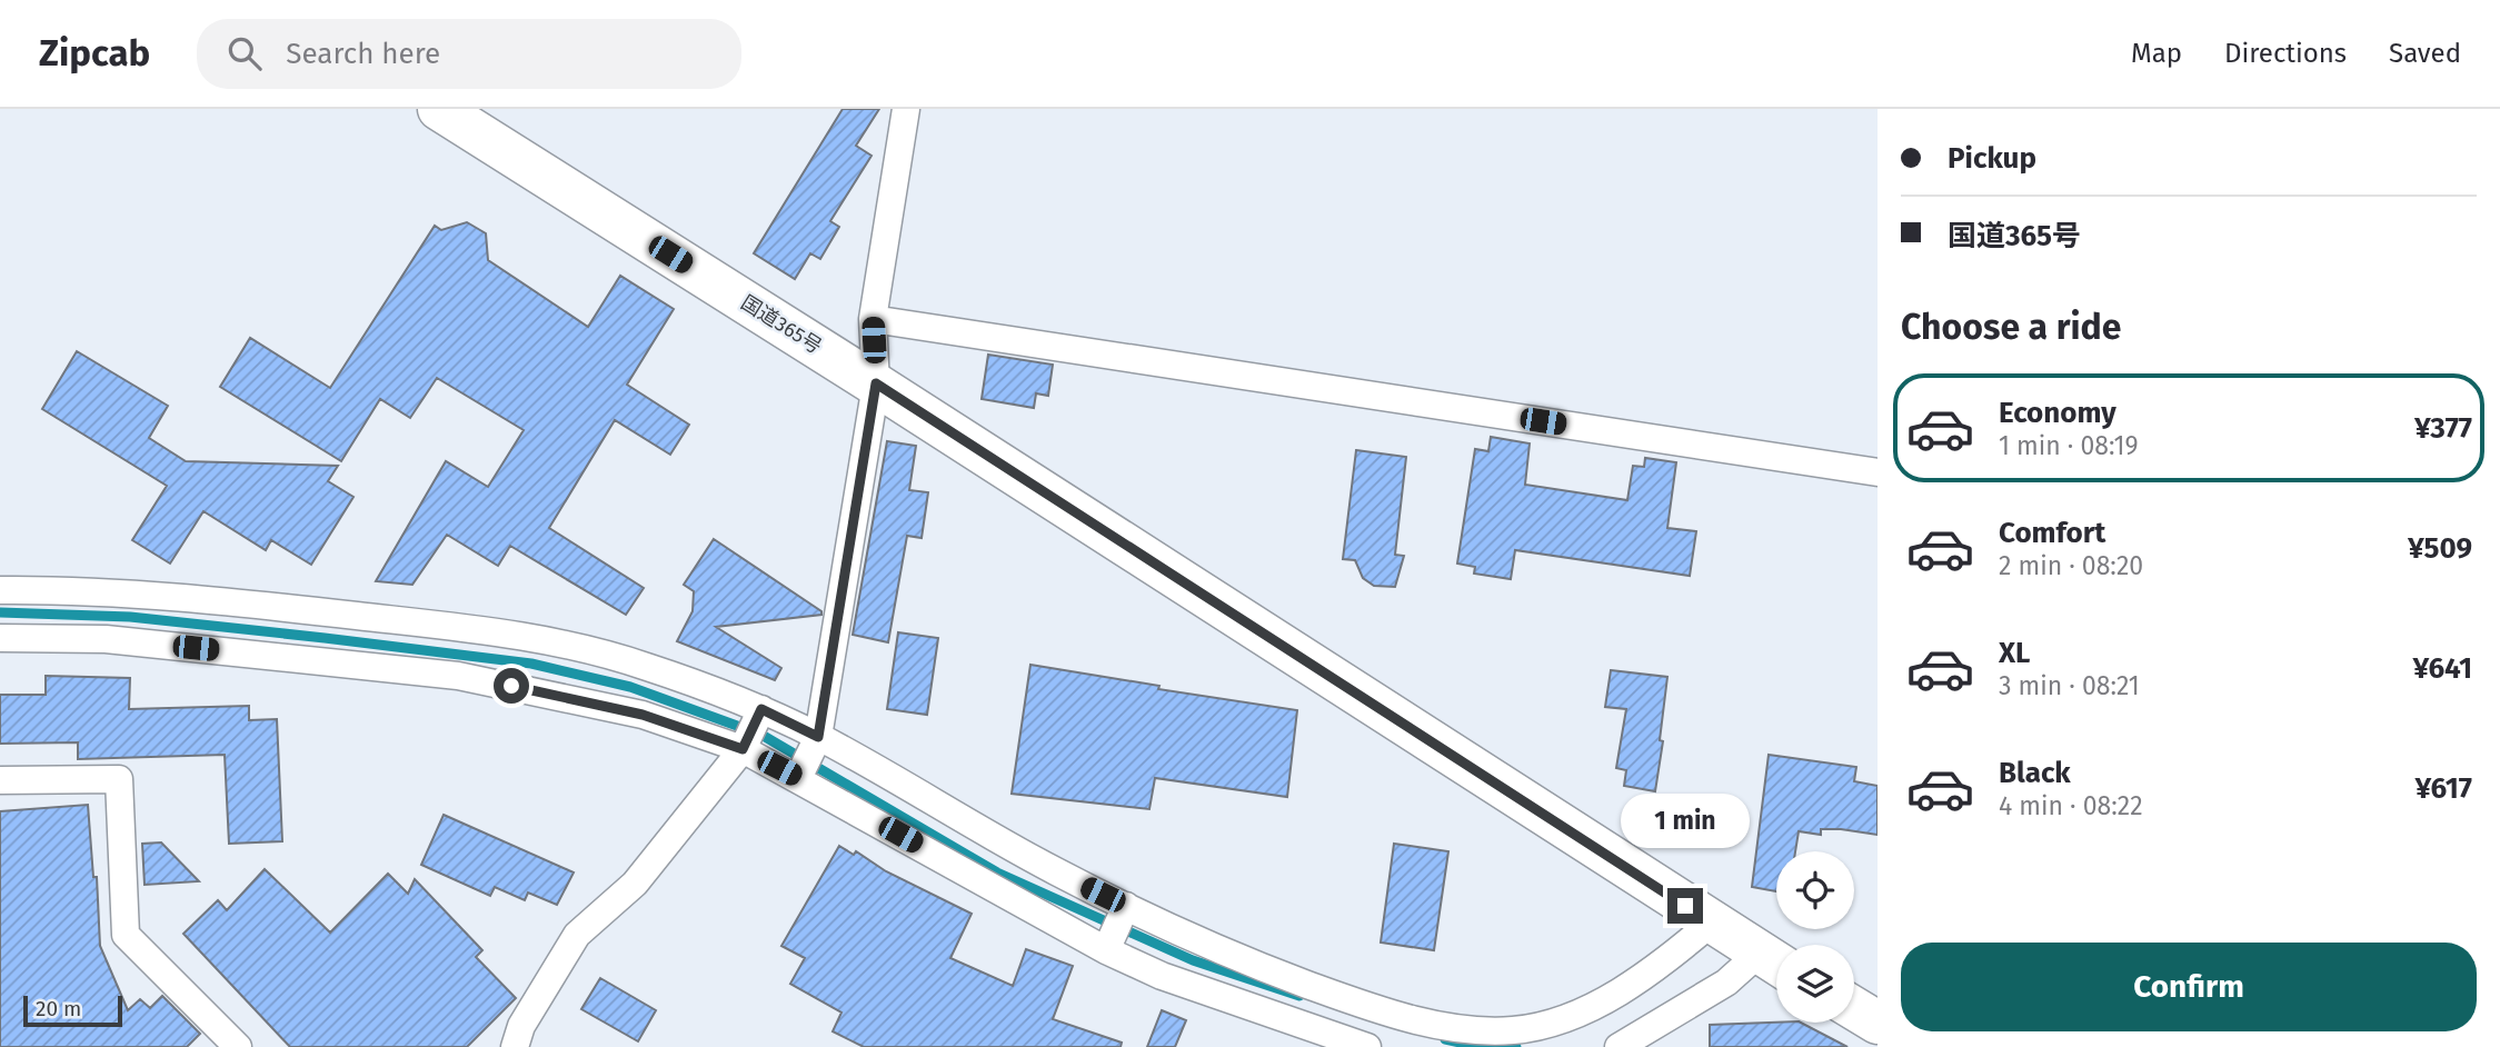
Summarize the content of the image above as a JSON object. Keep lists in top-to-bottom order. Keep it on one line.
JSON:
{"streets":{"highway":["国道365号"]},"scale_bar":"20 m","page":{"header":"Zipcab","search":"Search here","nav":["Map","Directions","Saved"],"banner":["Pickup","国道365号"],"heading":"Choose a ride","list":[{"name":"Economy","note":"1 min · 08:19","value":"¥377"},{"name":"Comfort","note":"2 min · 08:20","value":"¥509"},{"name":"XL","note":"3 min · 08:21","value":"¥641"},{"name":"Black","note":"4 min · 08:22","value":"¥617"}],"bubble":"1 min","buttons":"Confirm","scale":"20 m"}}
